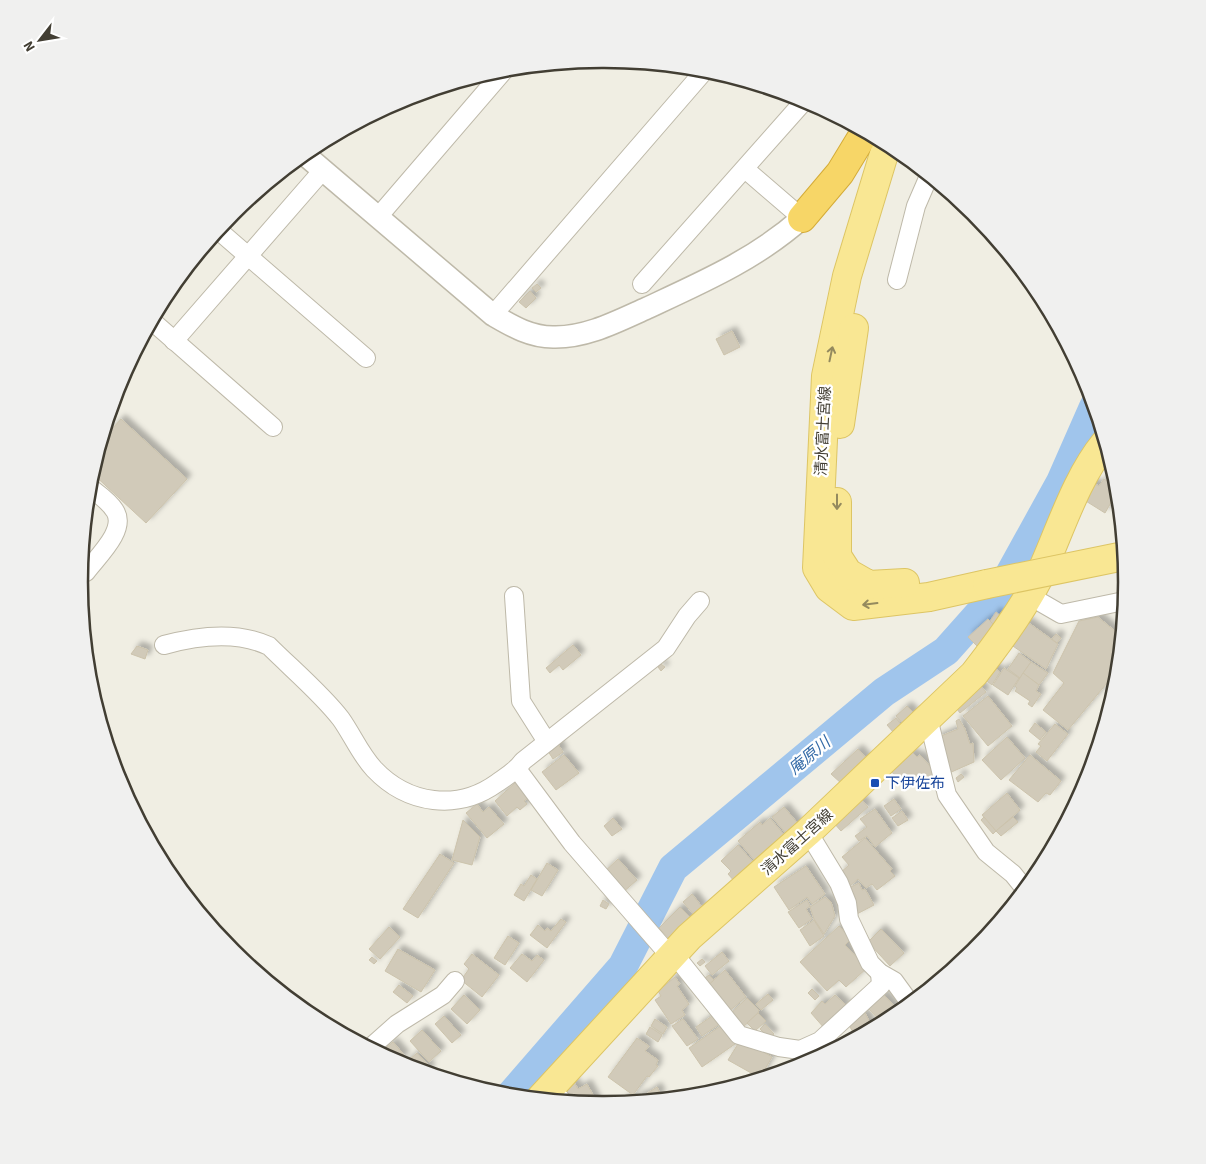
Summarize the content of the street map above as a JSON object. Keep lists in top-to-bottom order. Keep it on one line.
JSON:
{"streets":{"main road":["清水富士宮線"]},"water":["庵原川"],"places":{"transit":["下伊佐布"]},"north":"bottom left"}
